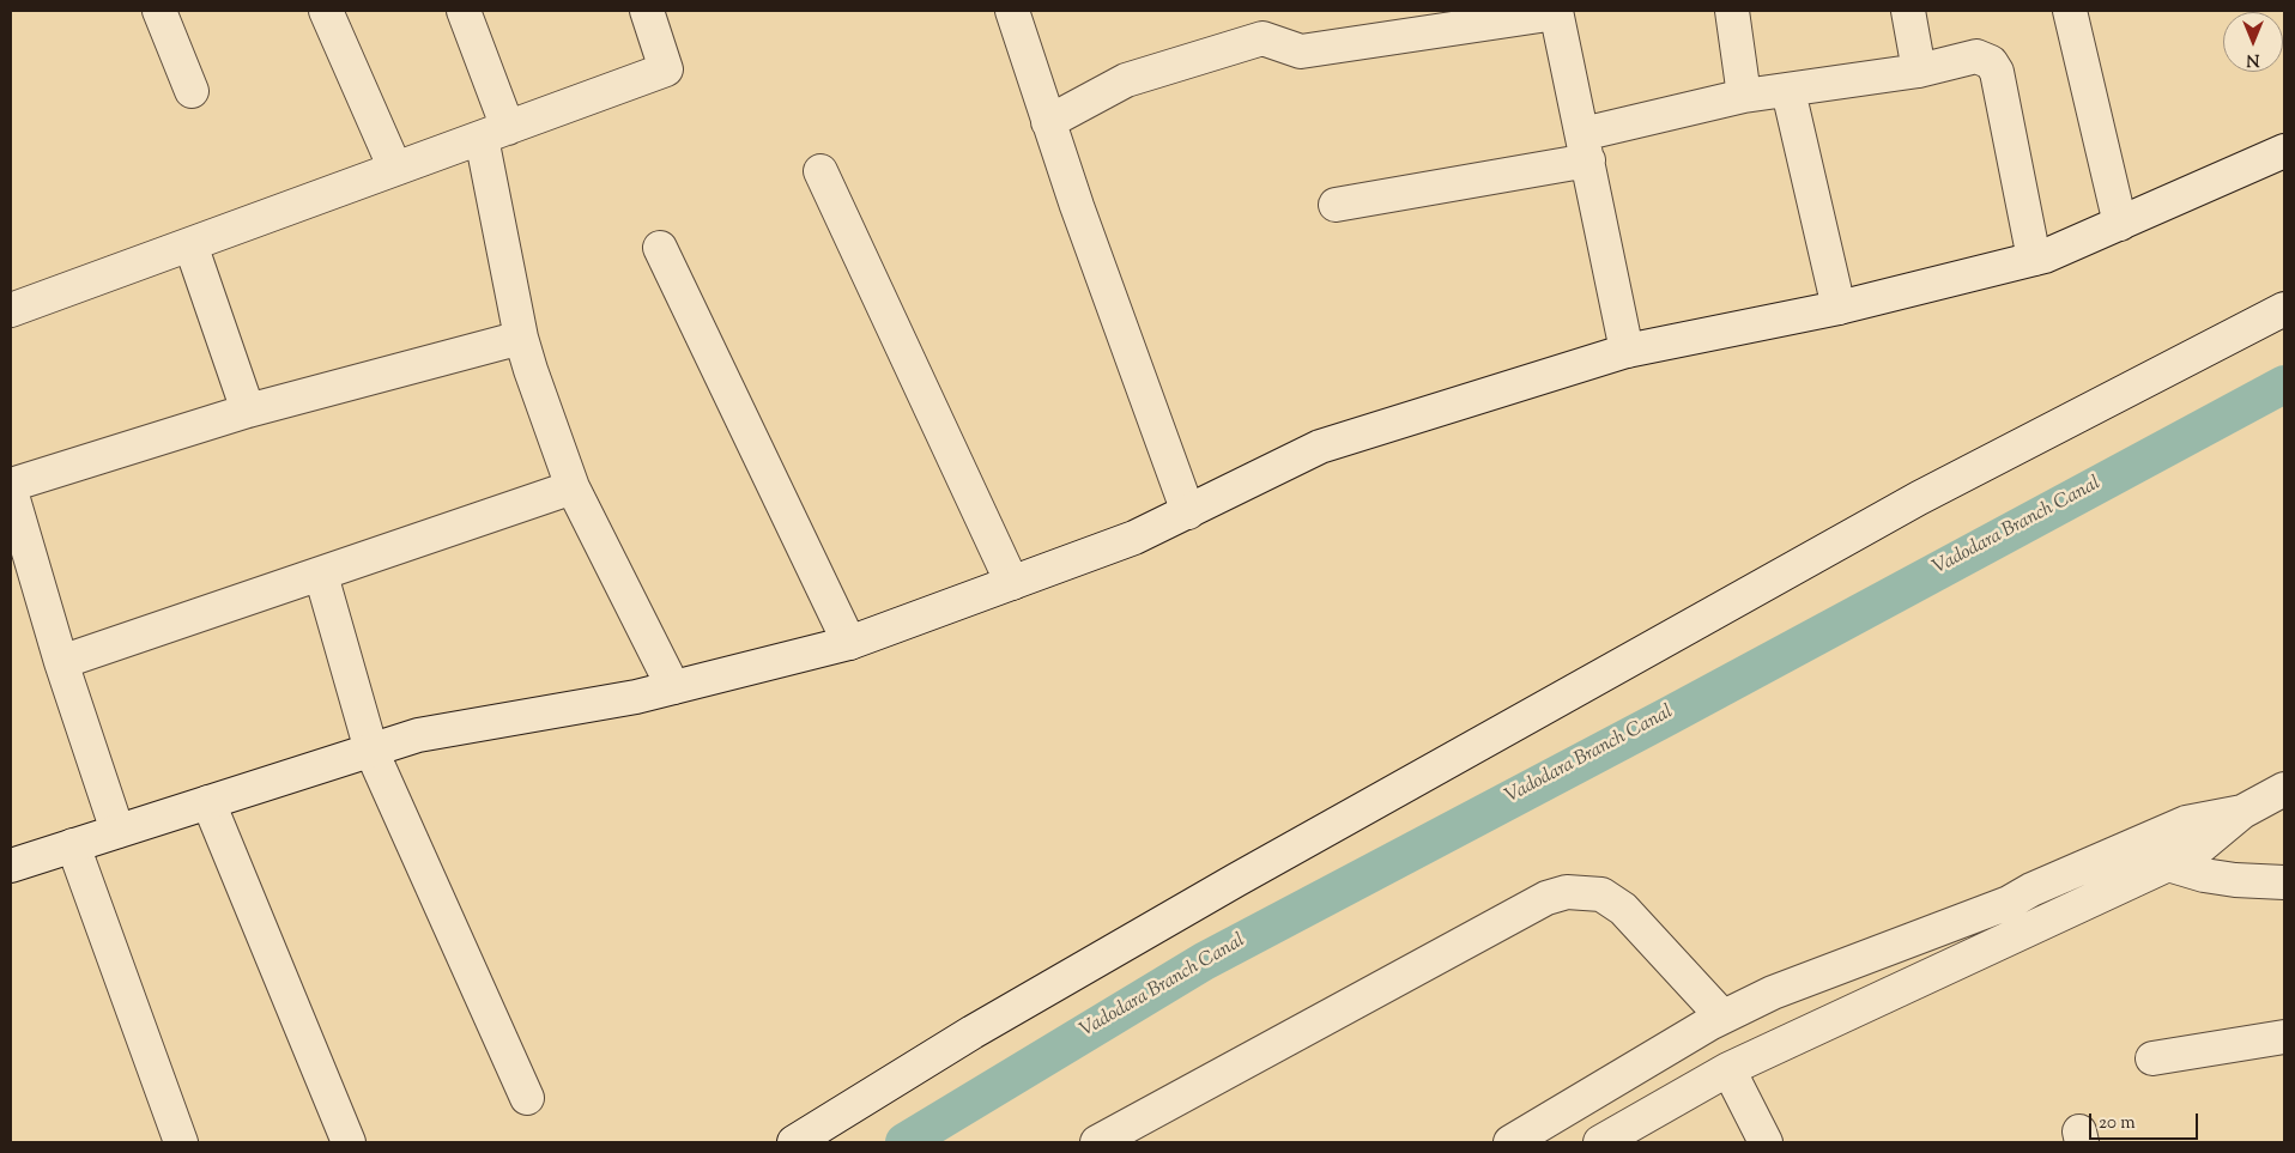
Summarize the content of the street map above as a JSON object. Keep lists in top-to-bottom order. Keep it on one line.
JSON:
{"water":["Vadodara Branch Canal"],"scale_bar":"20 m","north":"bottom"}
